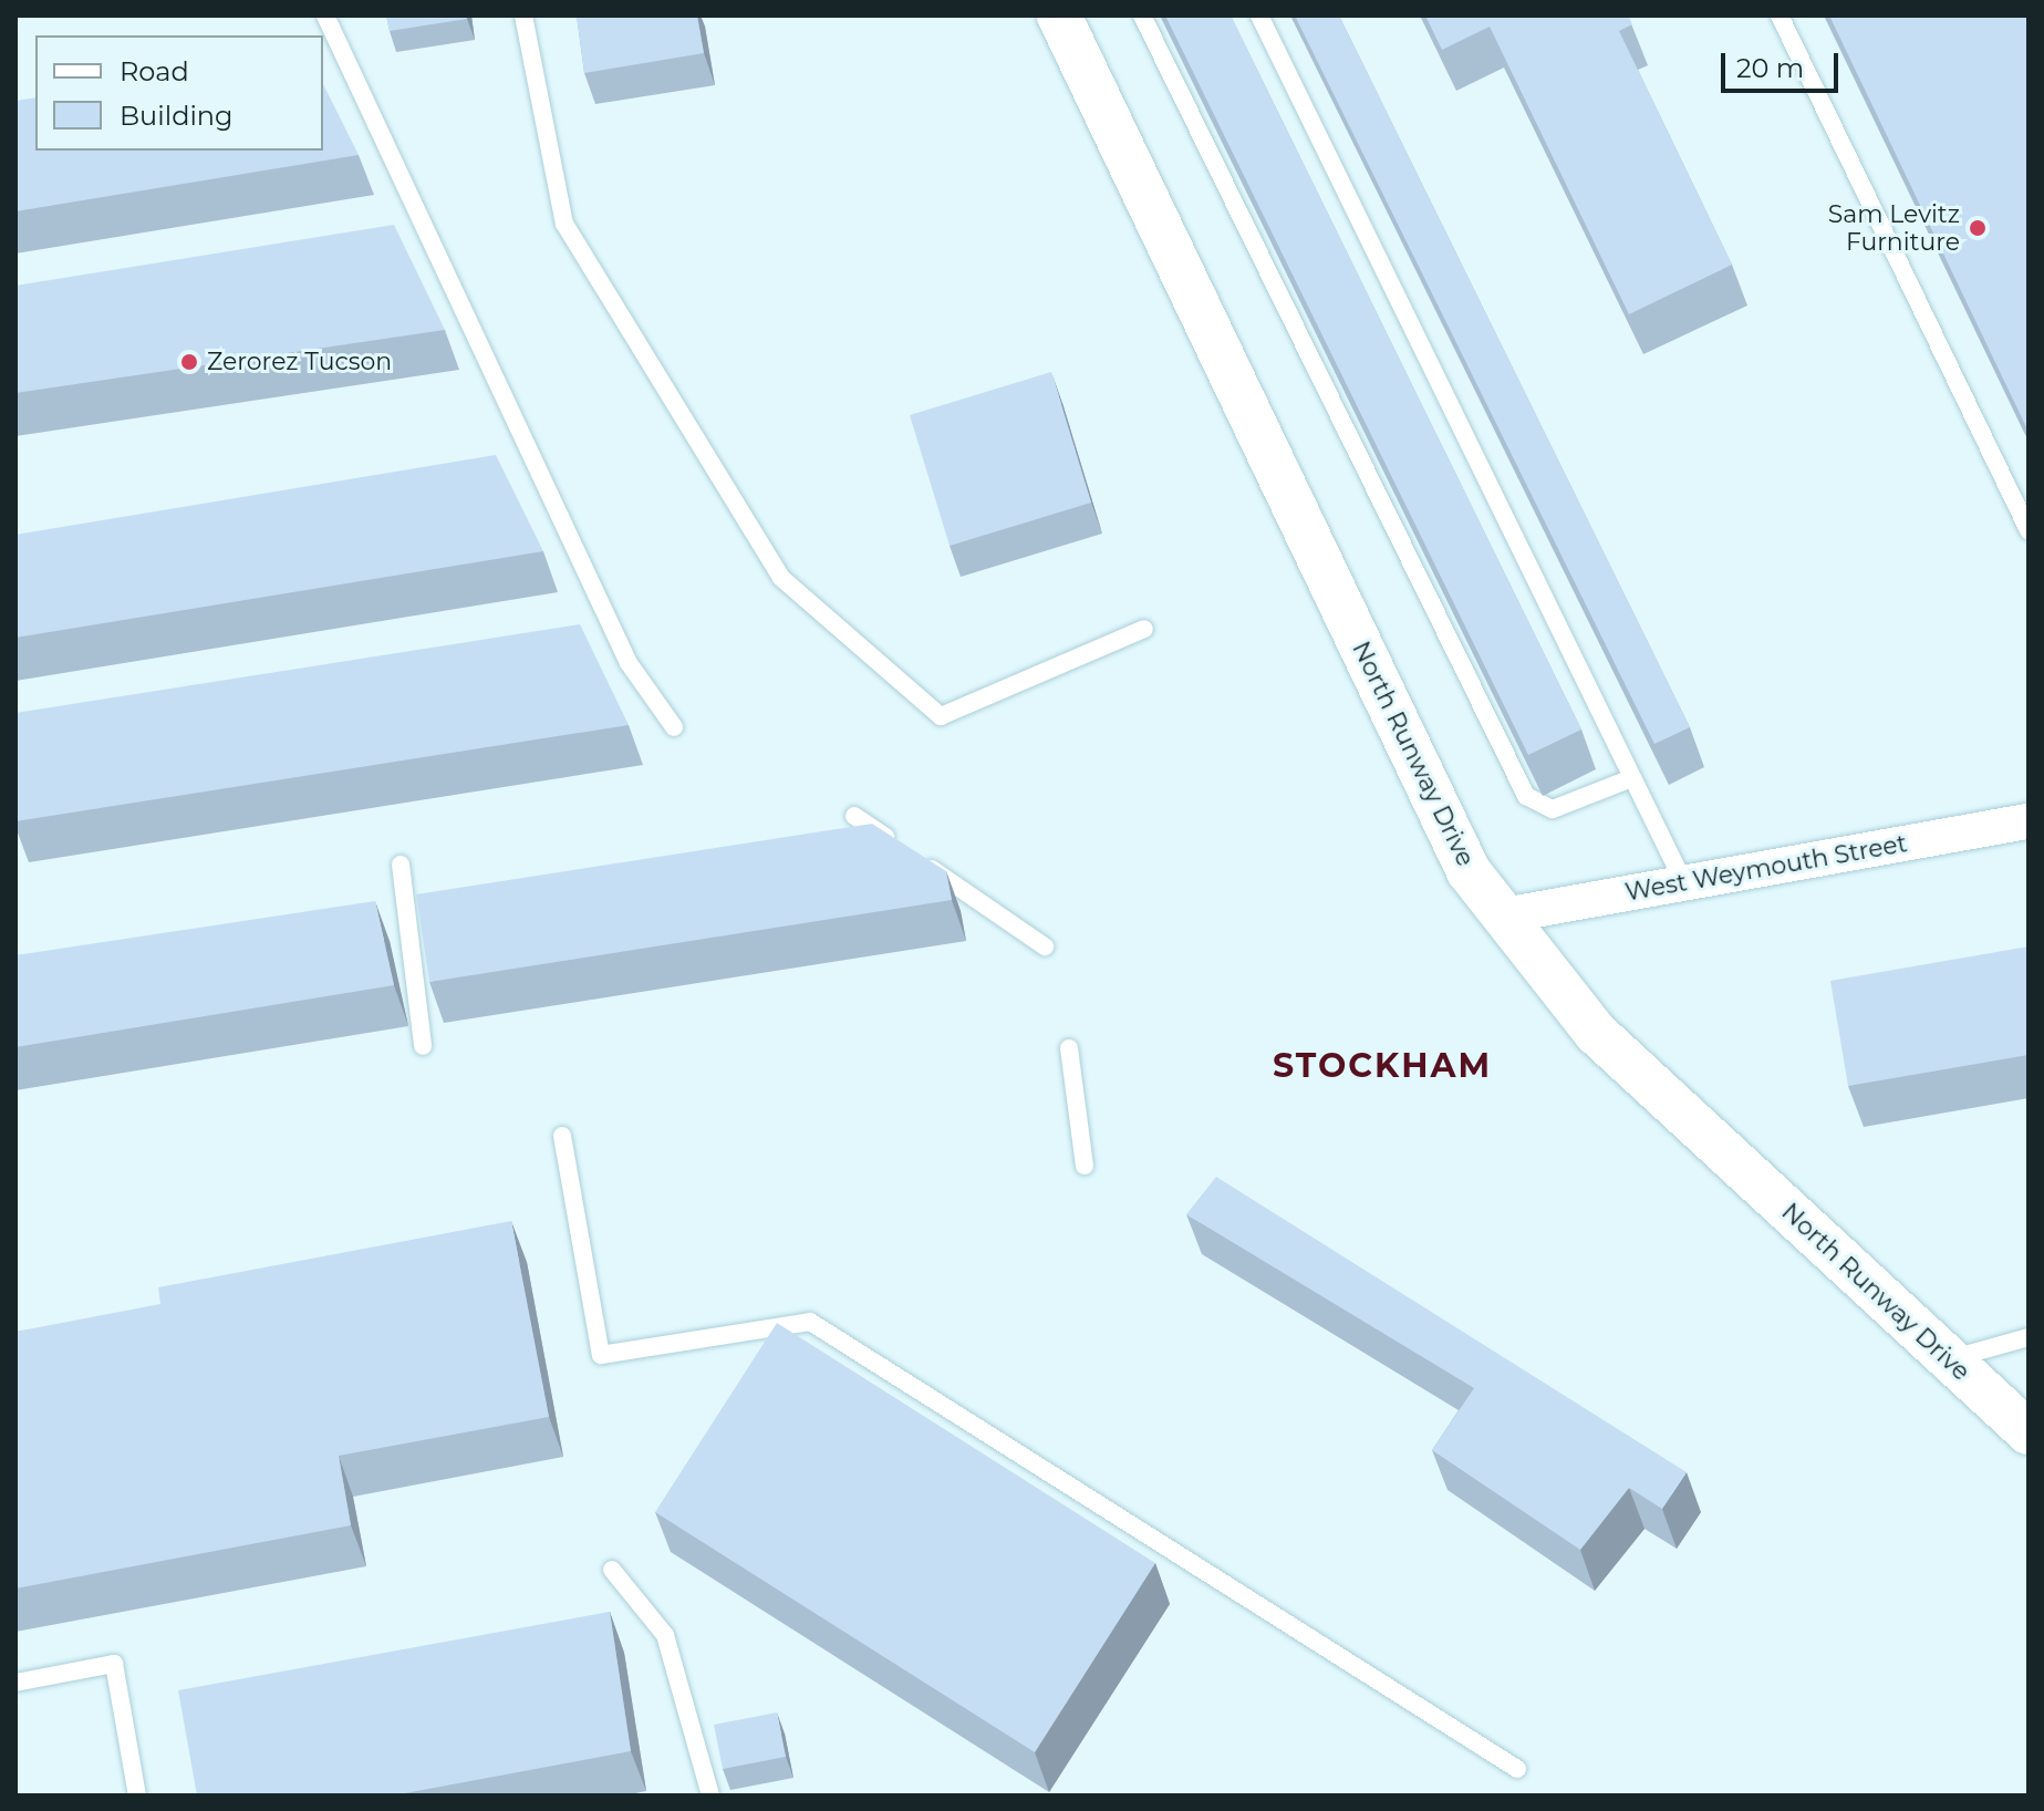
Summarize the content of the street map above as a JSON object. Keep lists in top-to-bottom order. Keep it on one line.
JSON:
{"streets":{"street":["North Runway Drive","West Weymouth Street"]},"crossings":[["North Runway Drive","West Weymouth Street"]],"districts":["STOCKHAM"],"places":["Sam Levitz Furniture","Zerorez Tucson"],"legend":["Road","Building"],"scale_bar":"20 m"}
